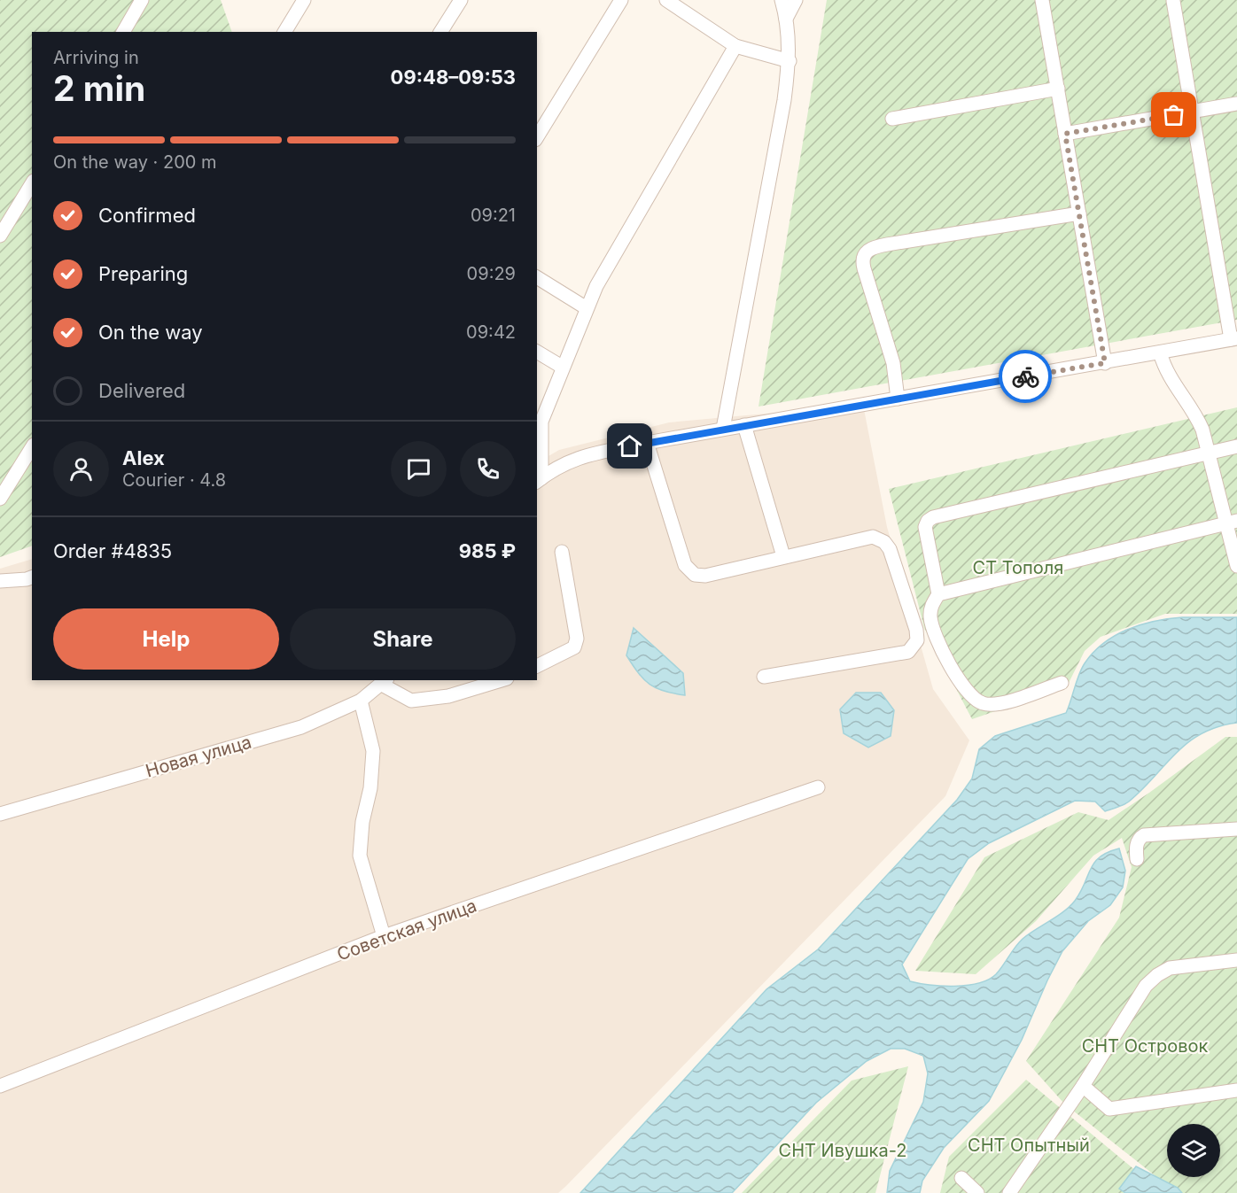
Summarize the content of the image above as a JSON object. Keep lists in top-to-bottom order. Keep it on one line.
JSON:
{"streets":{"street":["Новая улица","Советская улица"]},"parks":["СТ Тополя","СНТ Островок","СНТ Опытный","СНТ Ивушка-2"],"page":{"heading":["2 min","Arriving in","09:48–09:53"],"panel":["Alex","Courier · 4.8","Order #4835","985 ₽"],"bar":"On the way · 200 m","list":[["Confirmed","09:21"],["Preparing","09:29"],["On the way","09:42"],"Delivered"],"buttons":["Help","Share"]}}
